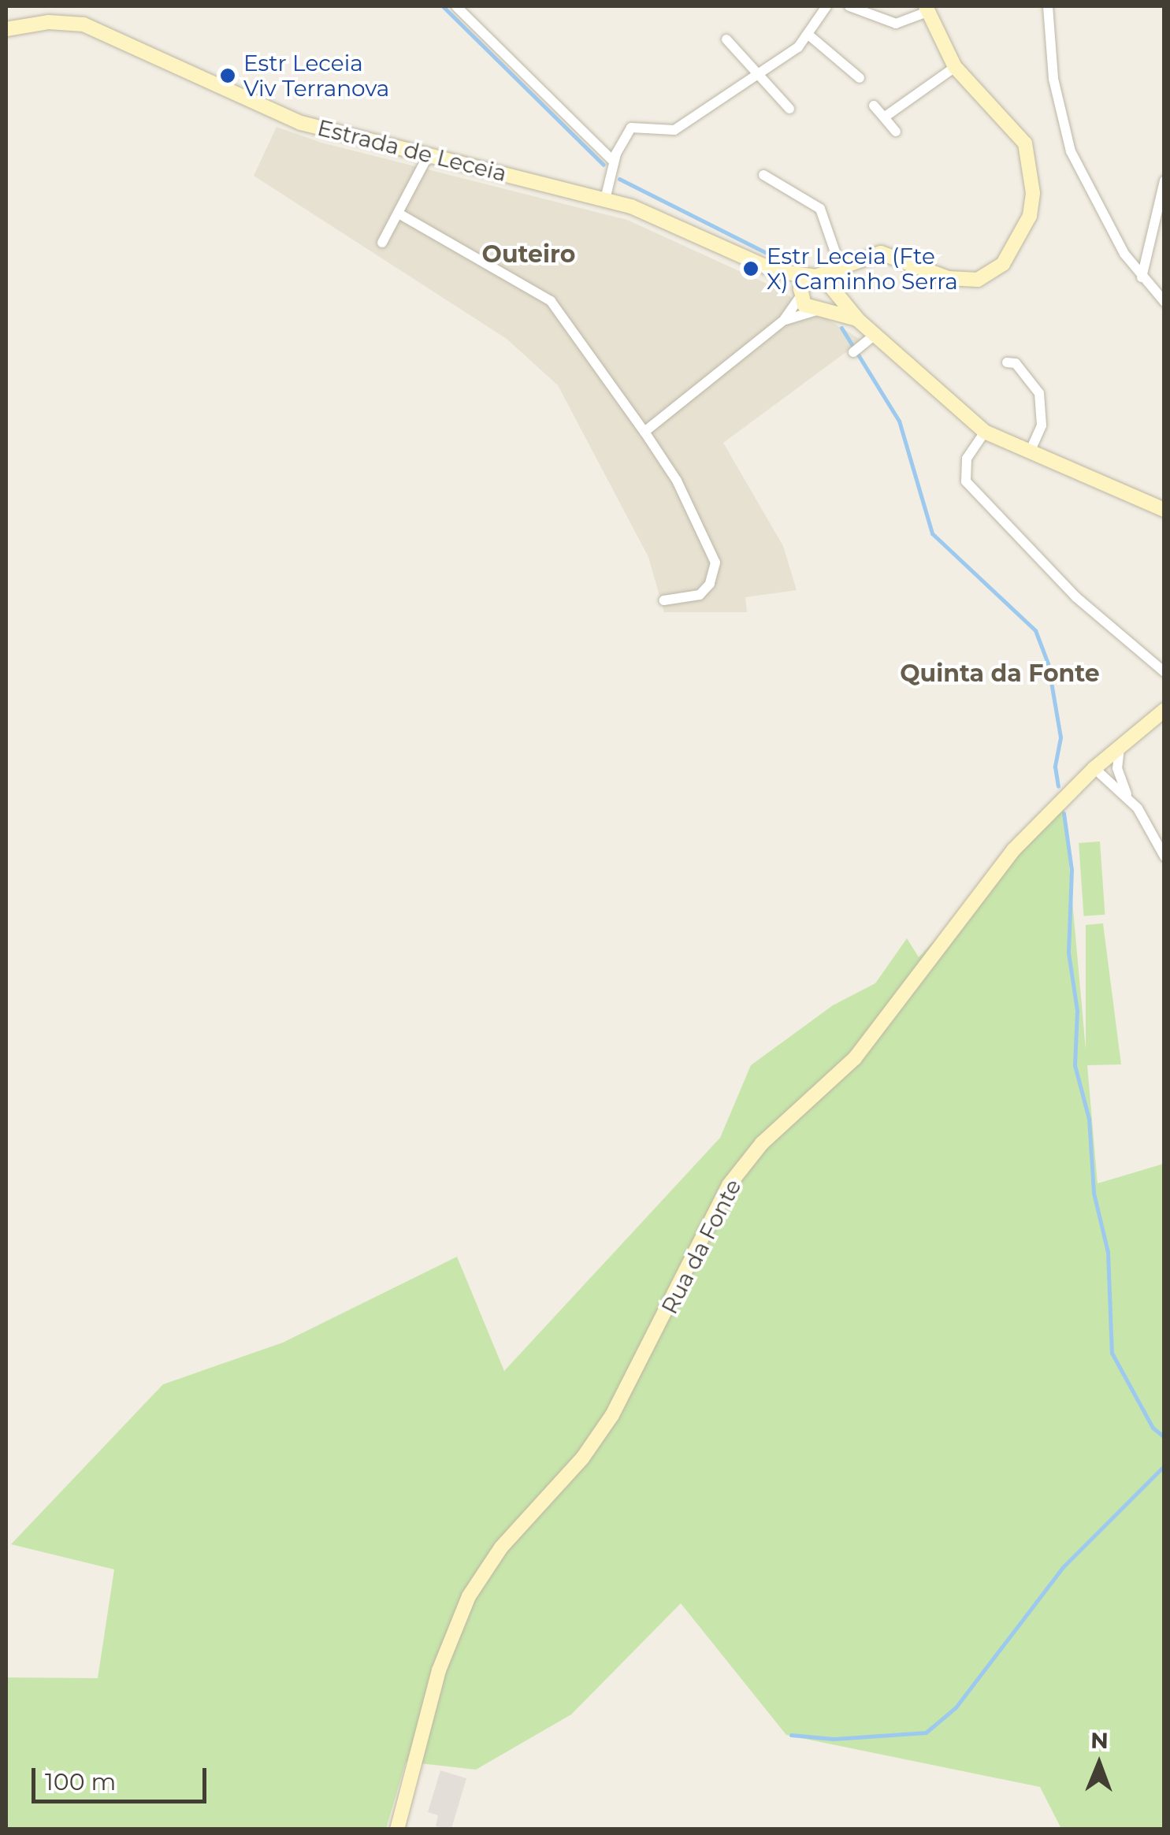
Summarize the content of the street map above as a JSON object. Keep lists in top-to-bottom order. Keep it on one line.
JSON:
{"streets":{"street":["Estrada de Leceia","Rua da Fonte"]},"districts":["Outeiro","Quinta da Fonte"],"places":["Estr Leceia Viv Terranova","Estr Leceia (Fte X) Caminho Serra"],"scale_bar":"100 m","north":"top"}
